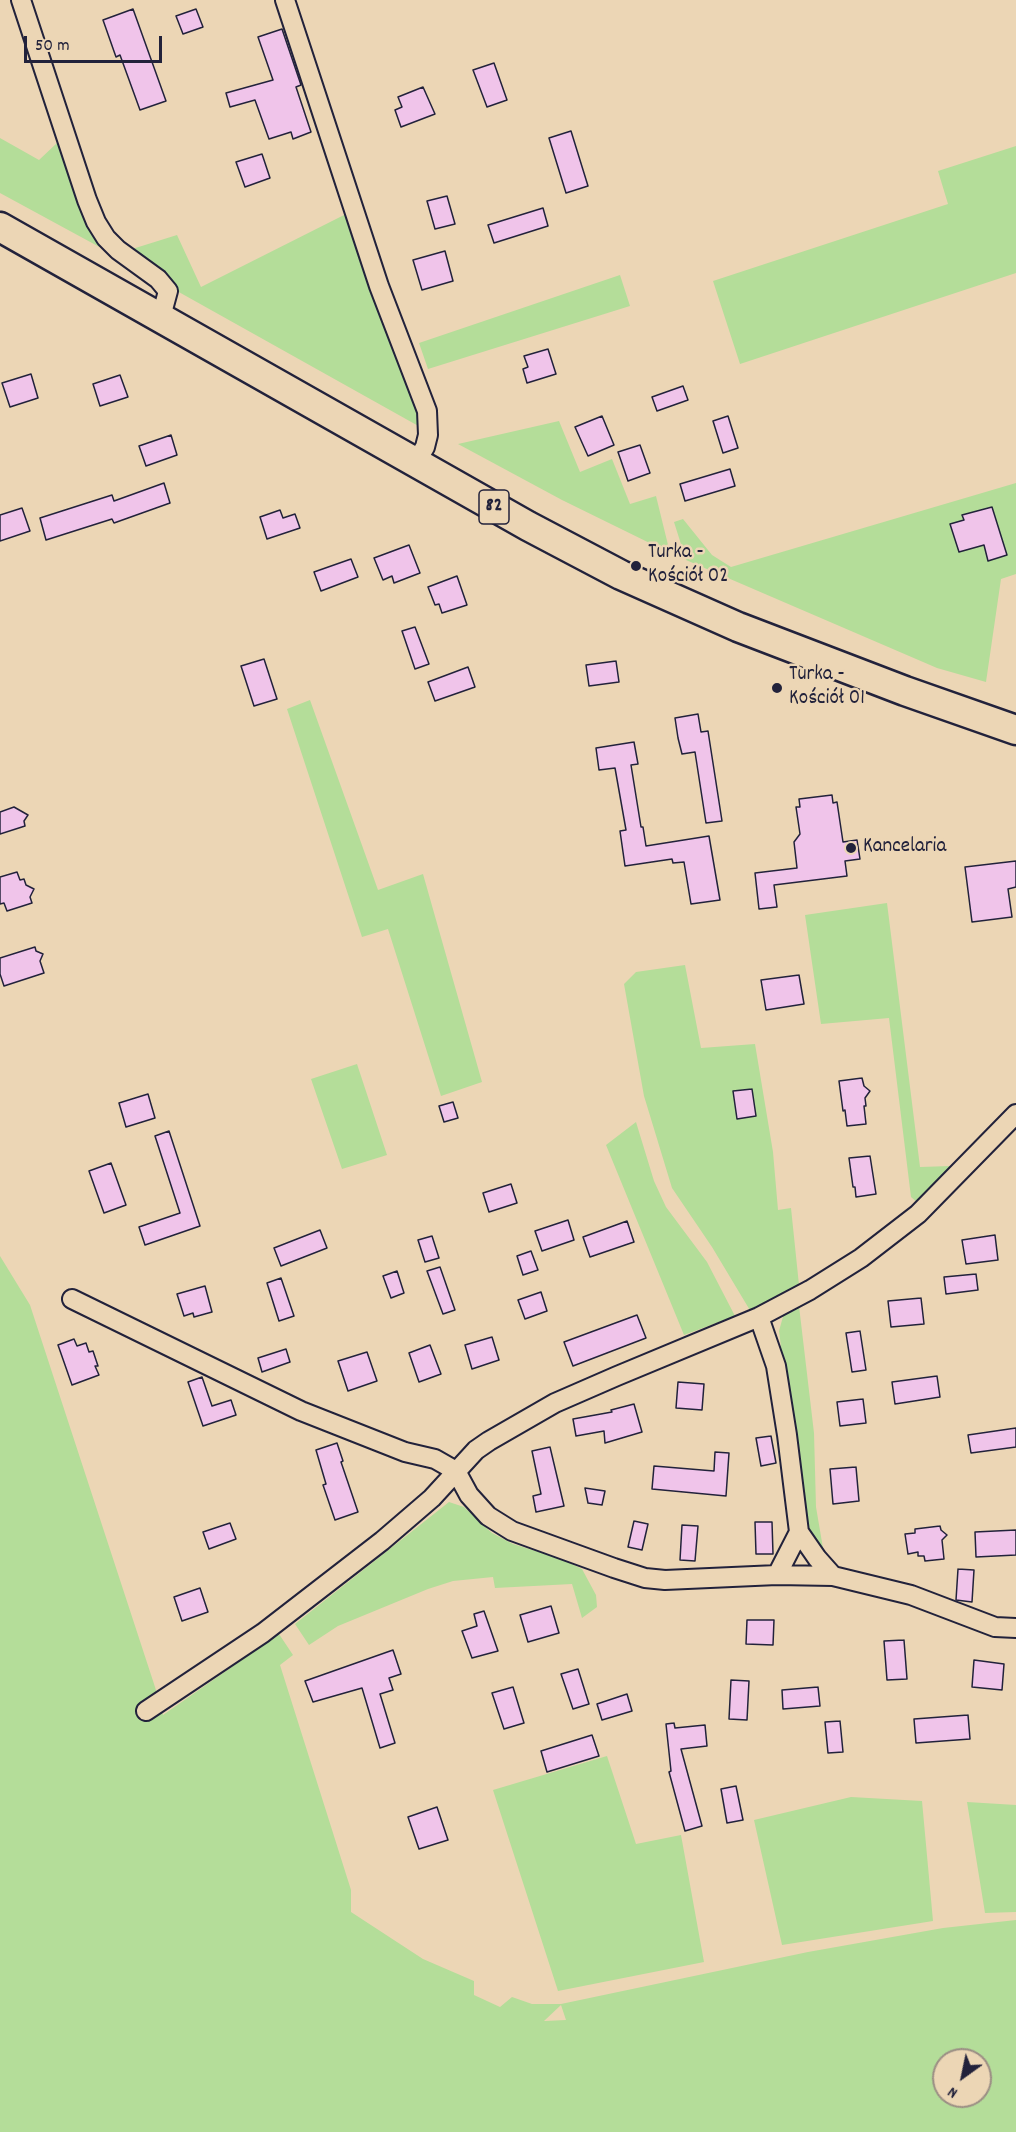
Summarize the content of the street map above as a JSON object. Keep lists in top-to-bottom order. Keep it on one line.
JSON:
{"streets":{"main road":["82"]},"places":["Turka - Kościół 02","Turka - Kościół 01","Kancelaria"],"scale_bar":"50 m","north":"bottom left"}
